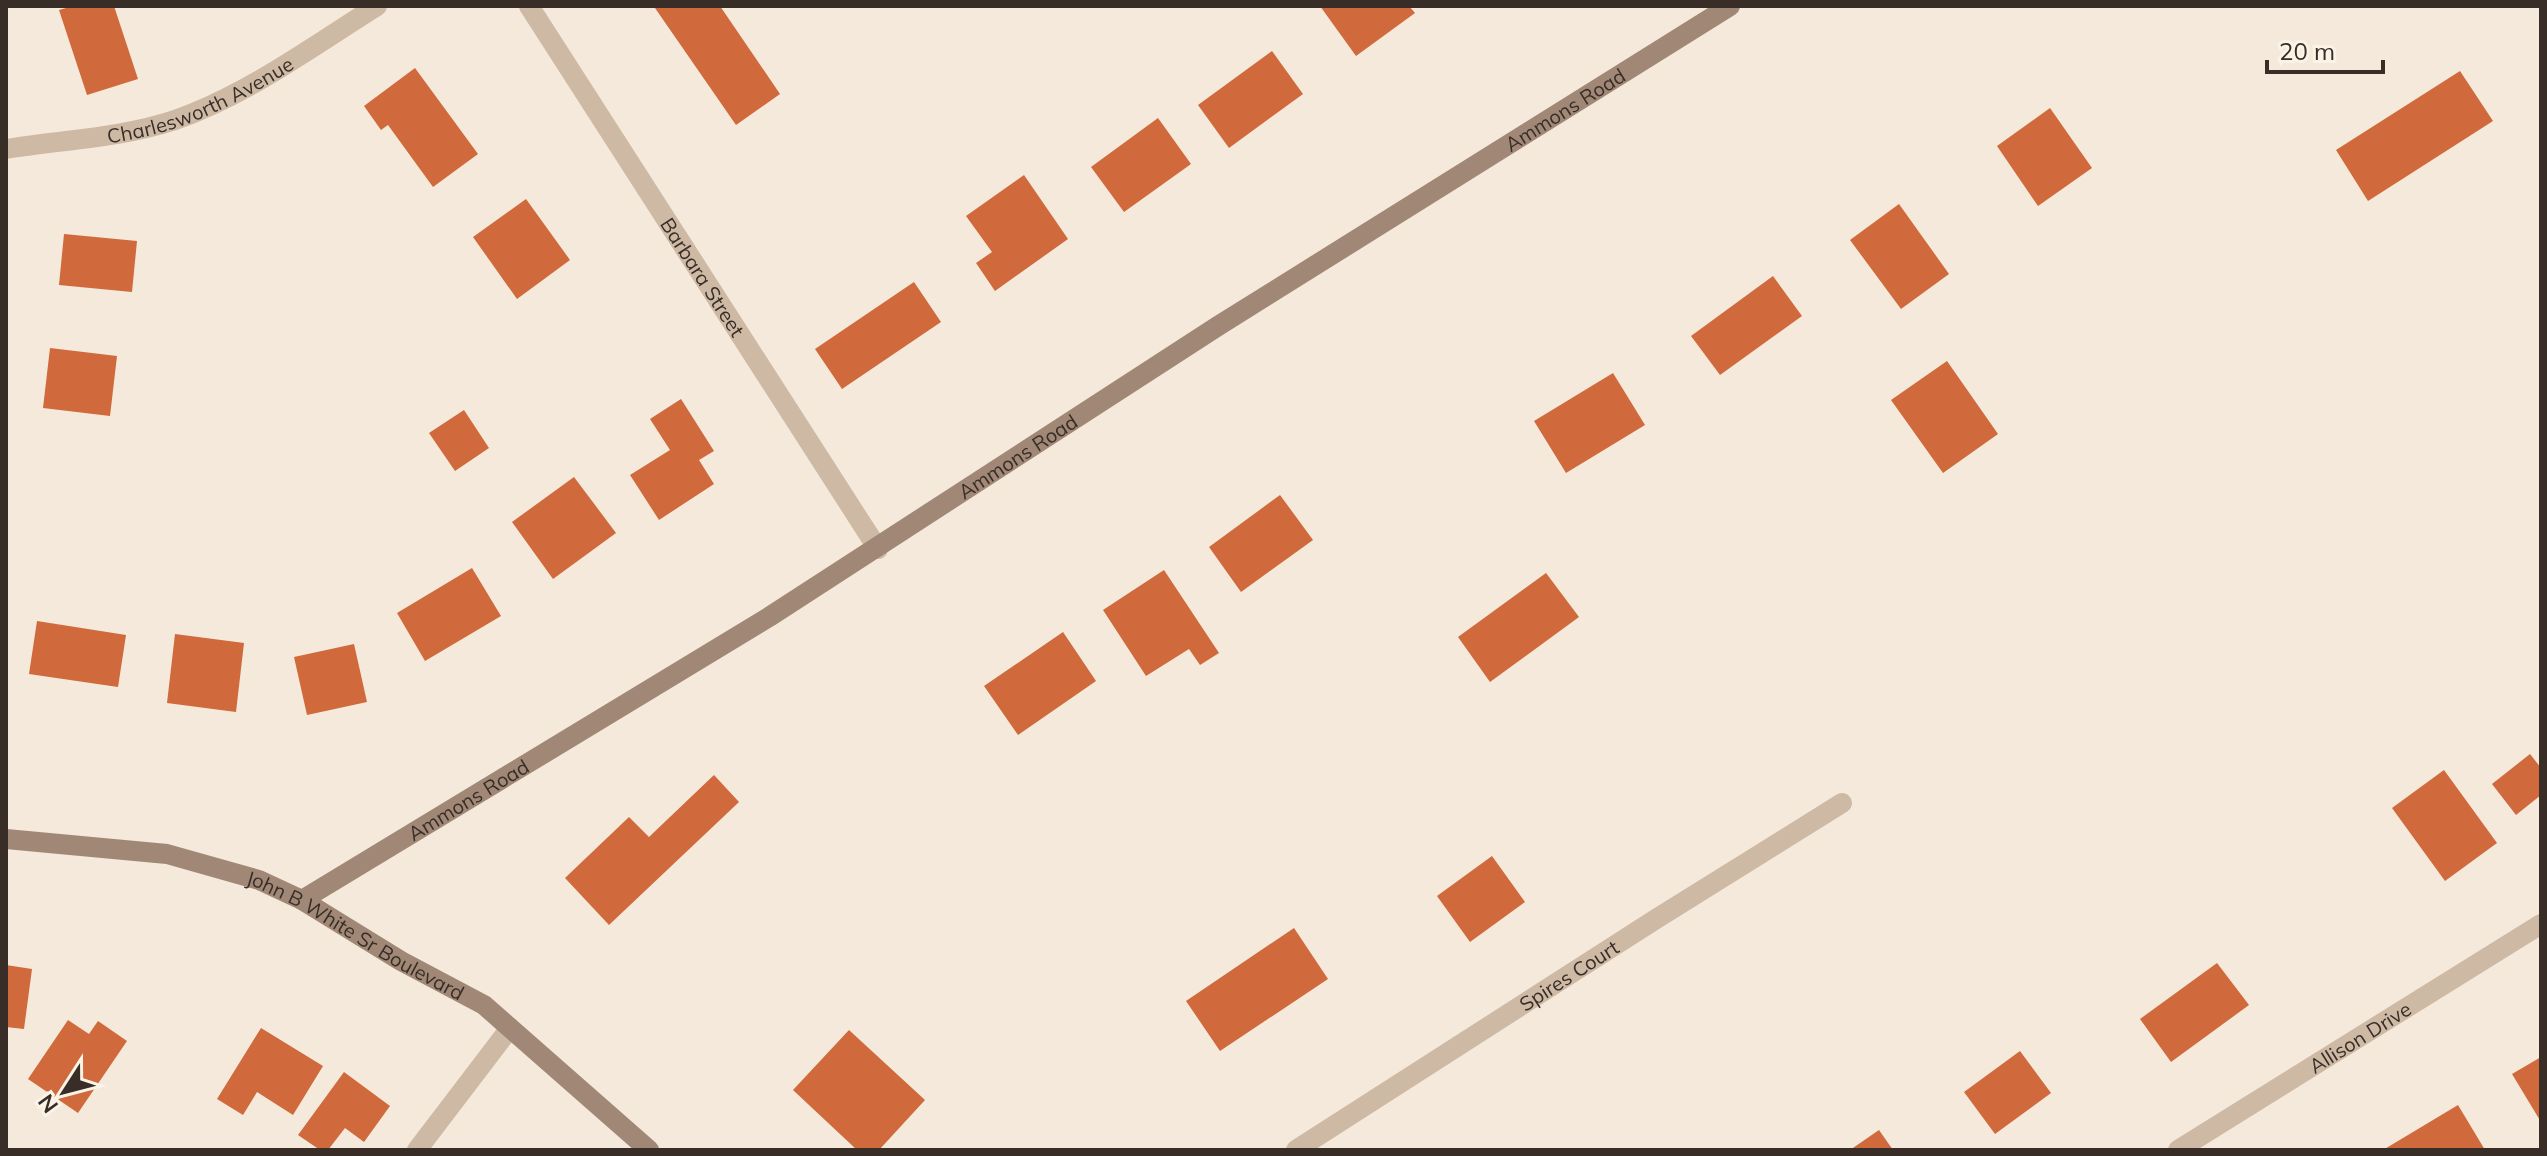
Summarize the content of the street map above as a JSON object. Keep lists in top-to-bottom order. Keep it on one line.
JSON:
{"streets":{"street":["Charlesworth Avenue","Ammons Road","Barbara Street","John B White Sr Boulevard","Spires Court","Allison Drive"]},"crossings":[["Ammons Road","Barbara Street"],["Ammons Road","John B White Sr Boulevard"]],"scale_bar":"20 m","north":"bottom left"}
